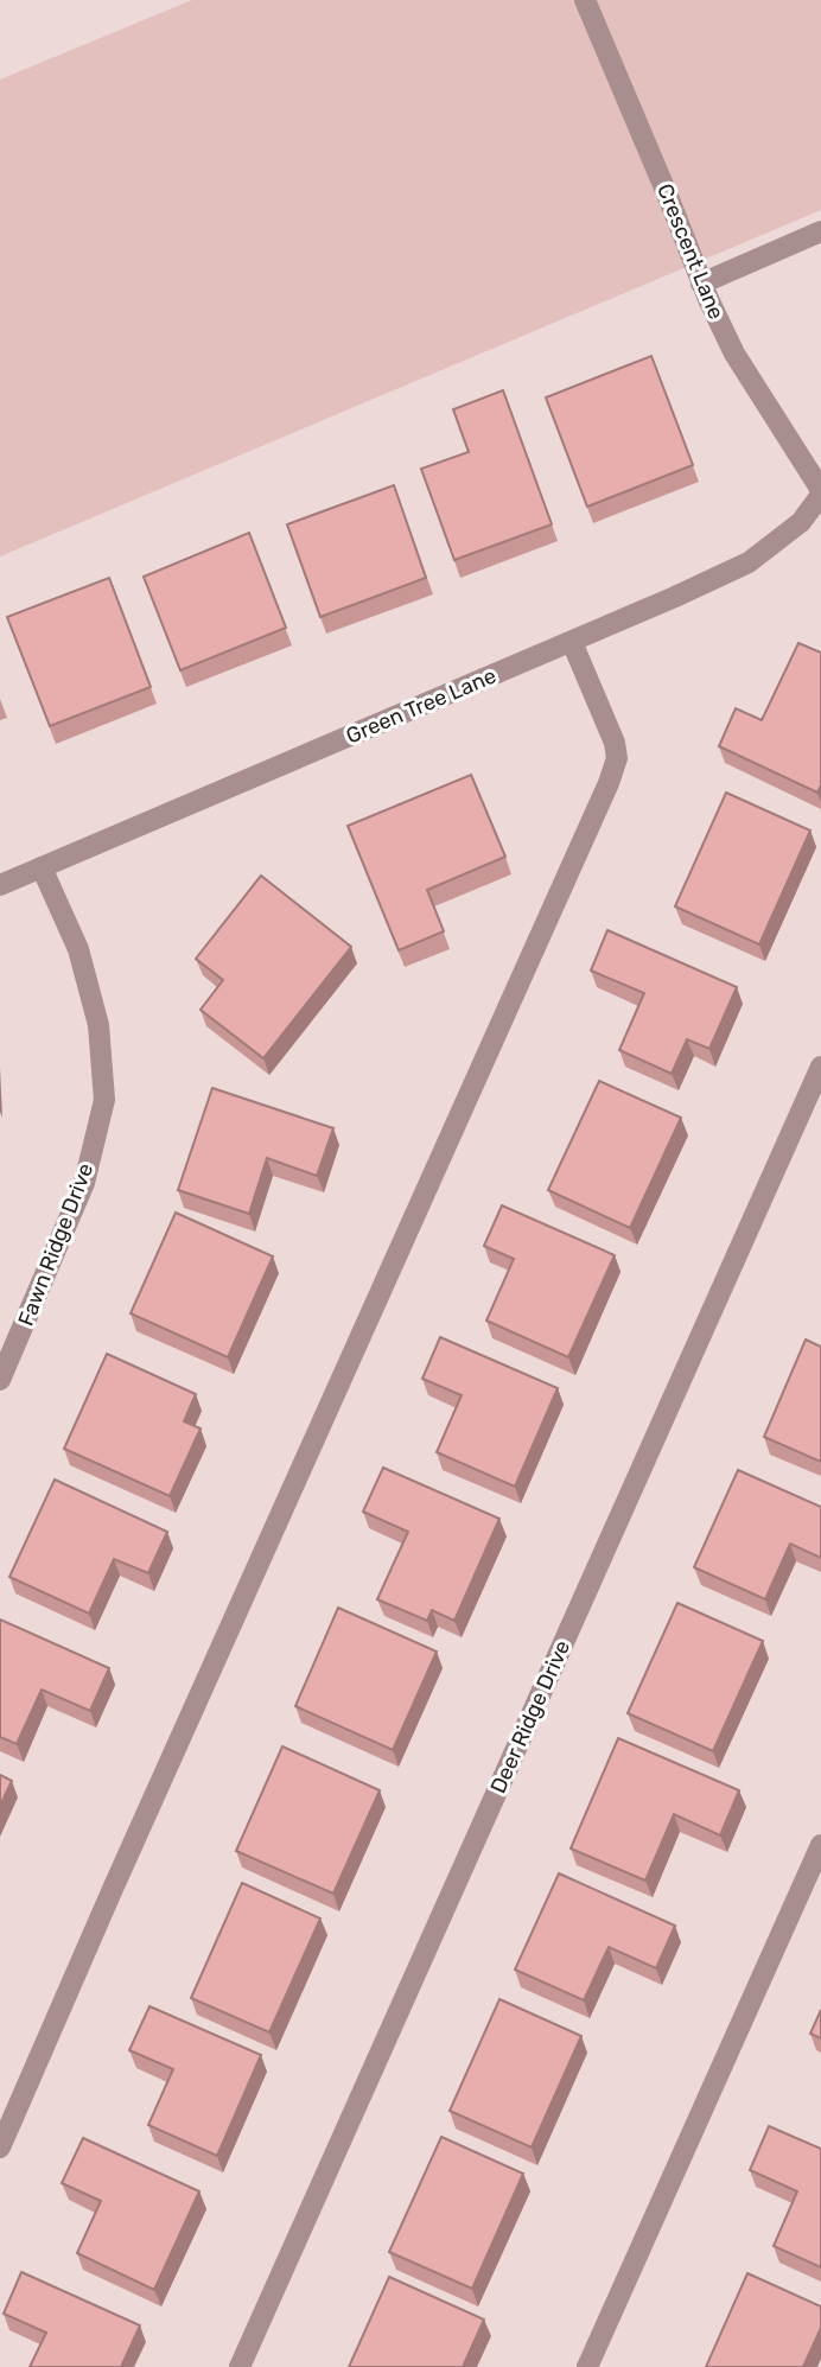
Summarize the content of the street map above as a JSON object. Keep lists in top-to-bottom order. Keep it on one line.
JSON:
{"streets":{"street":["Crescent Lane","Green Tree Lane","Fawn Ridge Drive","Deer Ridge Drive"]},"crossings":[["Crescent Lane","Green Tree Lane"],["Green Tree Lane","Fawn Ridge Drive"]]}
